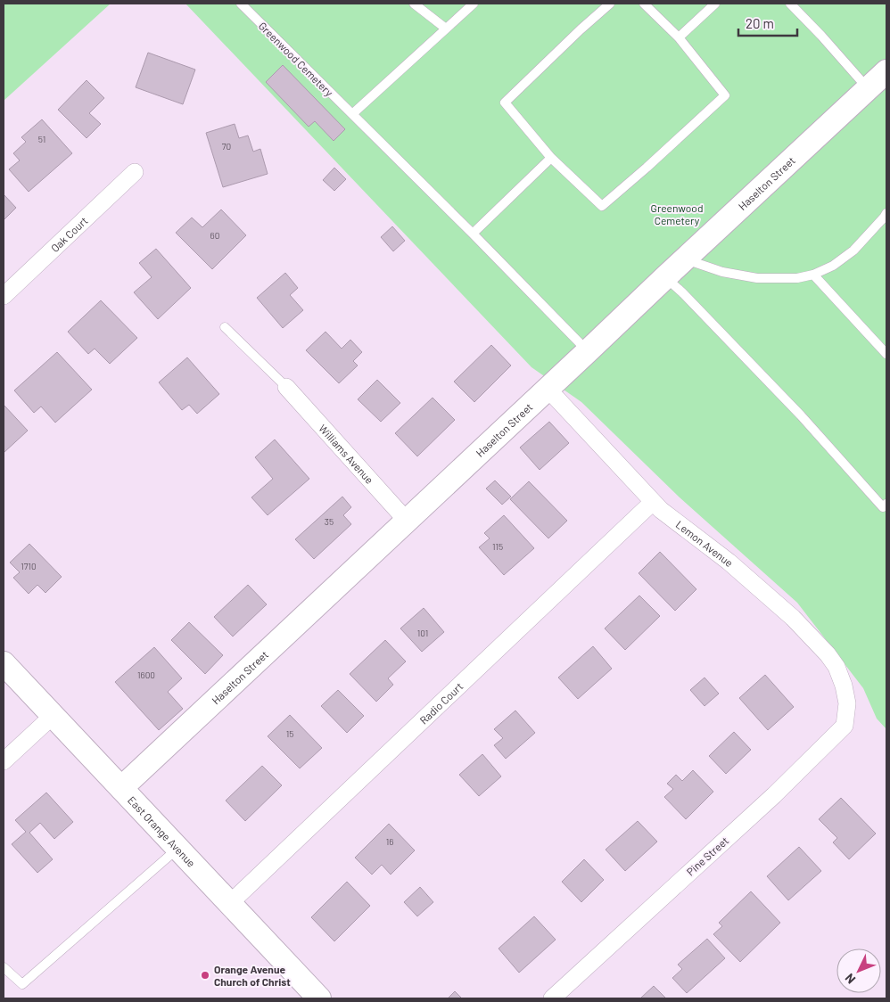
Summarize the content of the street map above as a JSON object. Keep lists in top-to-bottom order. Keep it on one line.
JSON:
{"streets":{"street":["Haselton Street","Oak Court","Williams Avenue","Lemon Avenue","Radio Court","East Orange Avenue","Pine Street"],"lane":["Greenwood Cemetery"]},"crossings":[["Greenwood Cemetery","Haselton Street"],["Haselton Street","Williams Avenue"],["Haselton Street","Lemon Avenue"],["Haselton Street","East Orange Avenue"],["Lemon Avenue","Radio Court"],["Lemon Avenue","Pine Street"],["Radio Court","East Orange Avenue"]],"parks":["Greenwood Cemetery"],"places":["Orange Avenue Church of Christ"],"house_numbers":["51","70","60","35","115","1710","101","1600","15","16"],"scale_bar":"20 m","north":"bottom left"}
